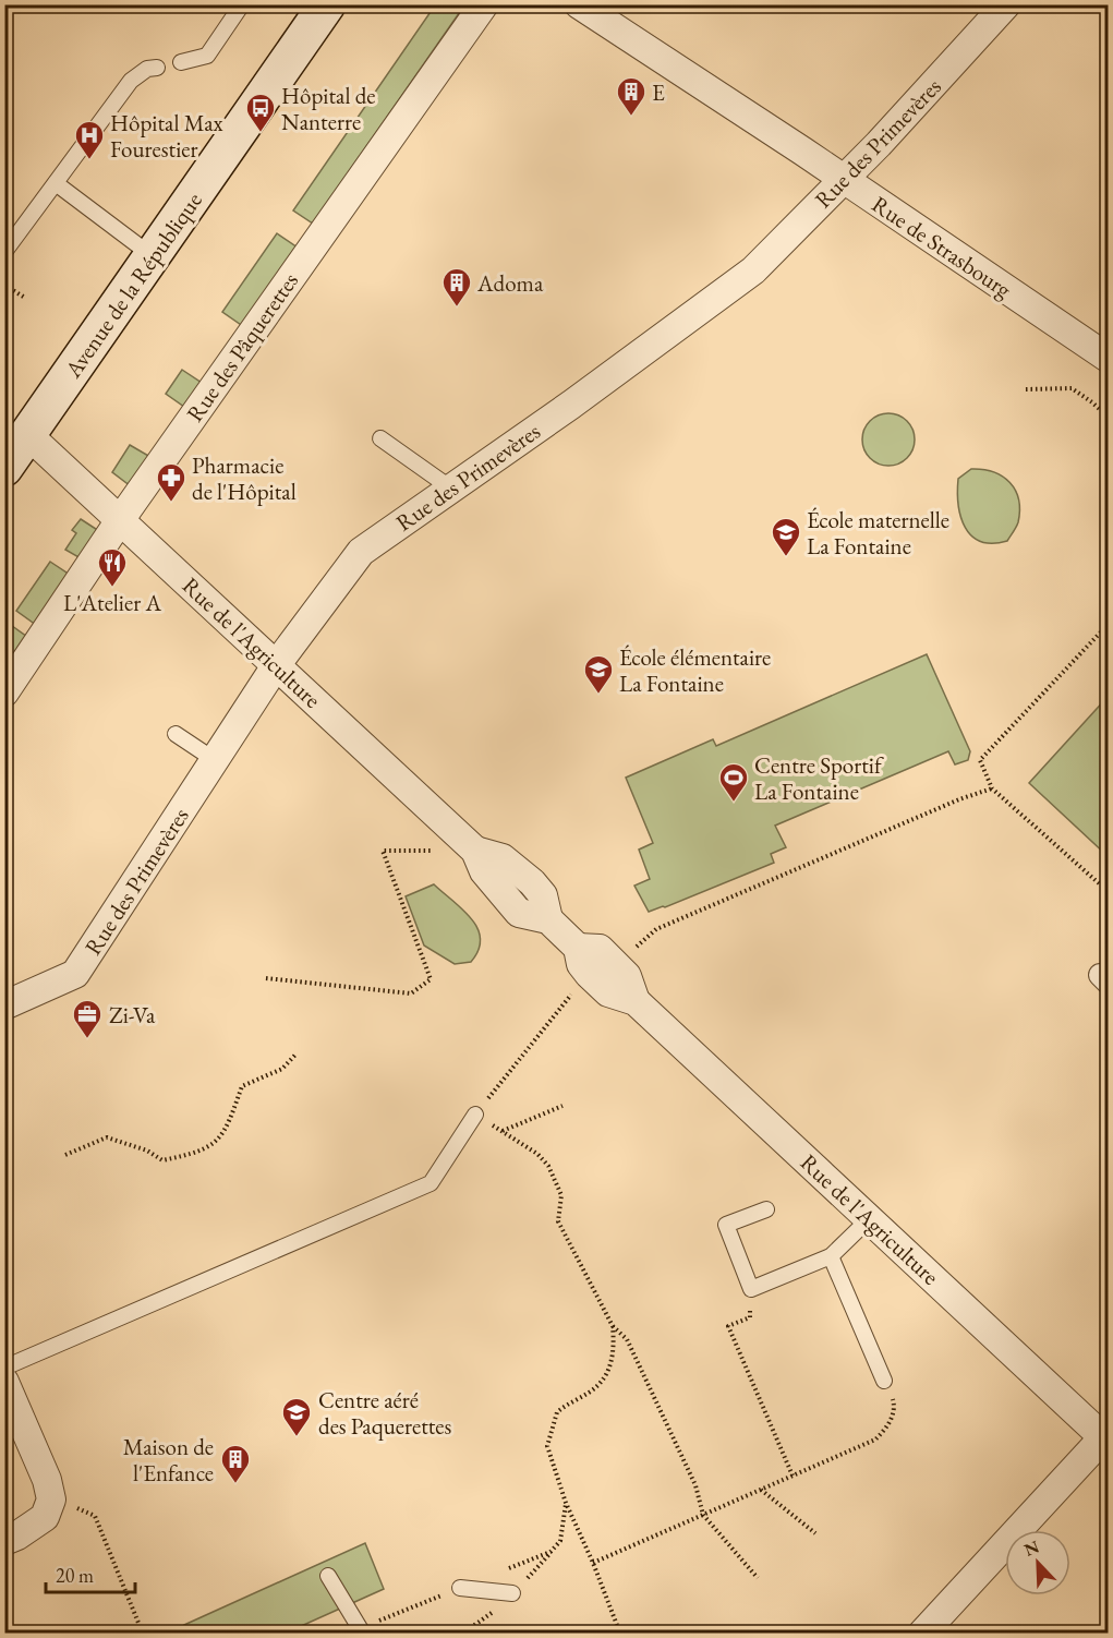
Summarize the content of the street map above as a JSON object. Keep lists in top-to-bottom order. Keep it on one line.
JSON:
{"streets":{"main road":["Avenue de la République"],"street":["Rue des Primevères","Rue de Strasbourg","Rue des Pâquerettes","Rue de l'Agriculture"]},"crossings":[["Rue des Primevères","Rue de Strasbourg"],["Rue des Primevères","Rue de l'Agriculture"],["Avenue de la République","Rue de l'Agriculture"],["Rue des Pâquerettes","Rue de l'Agriculture"]],"places":{"building":["E","Adoma","Maison de l'Enfance"],"bus stop":["Hôpital de Nanterre"],"hospital":["Hôpital Max Fourestier"],"pharmacy":["Pharmacie de l'Hôpital"],"school or university":["École maternelle La Fontaine","École élémentaire La Fontaine","Centre aéré des Paquerettes"],"restaurant":["L'Atelier A"],"sports":["Centre Sportif La Fontaine"],"office":["Zi-Va"]},"scale_bar":"20 m","north":"top left"}
